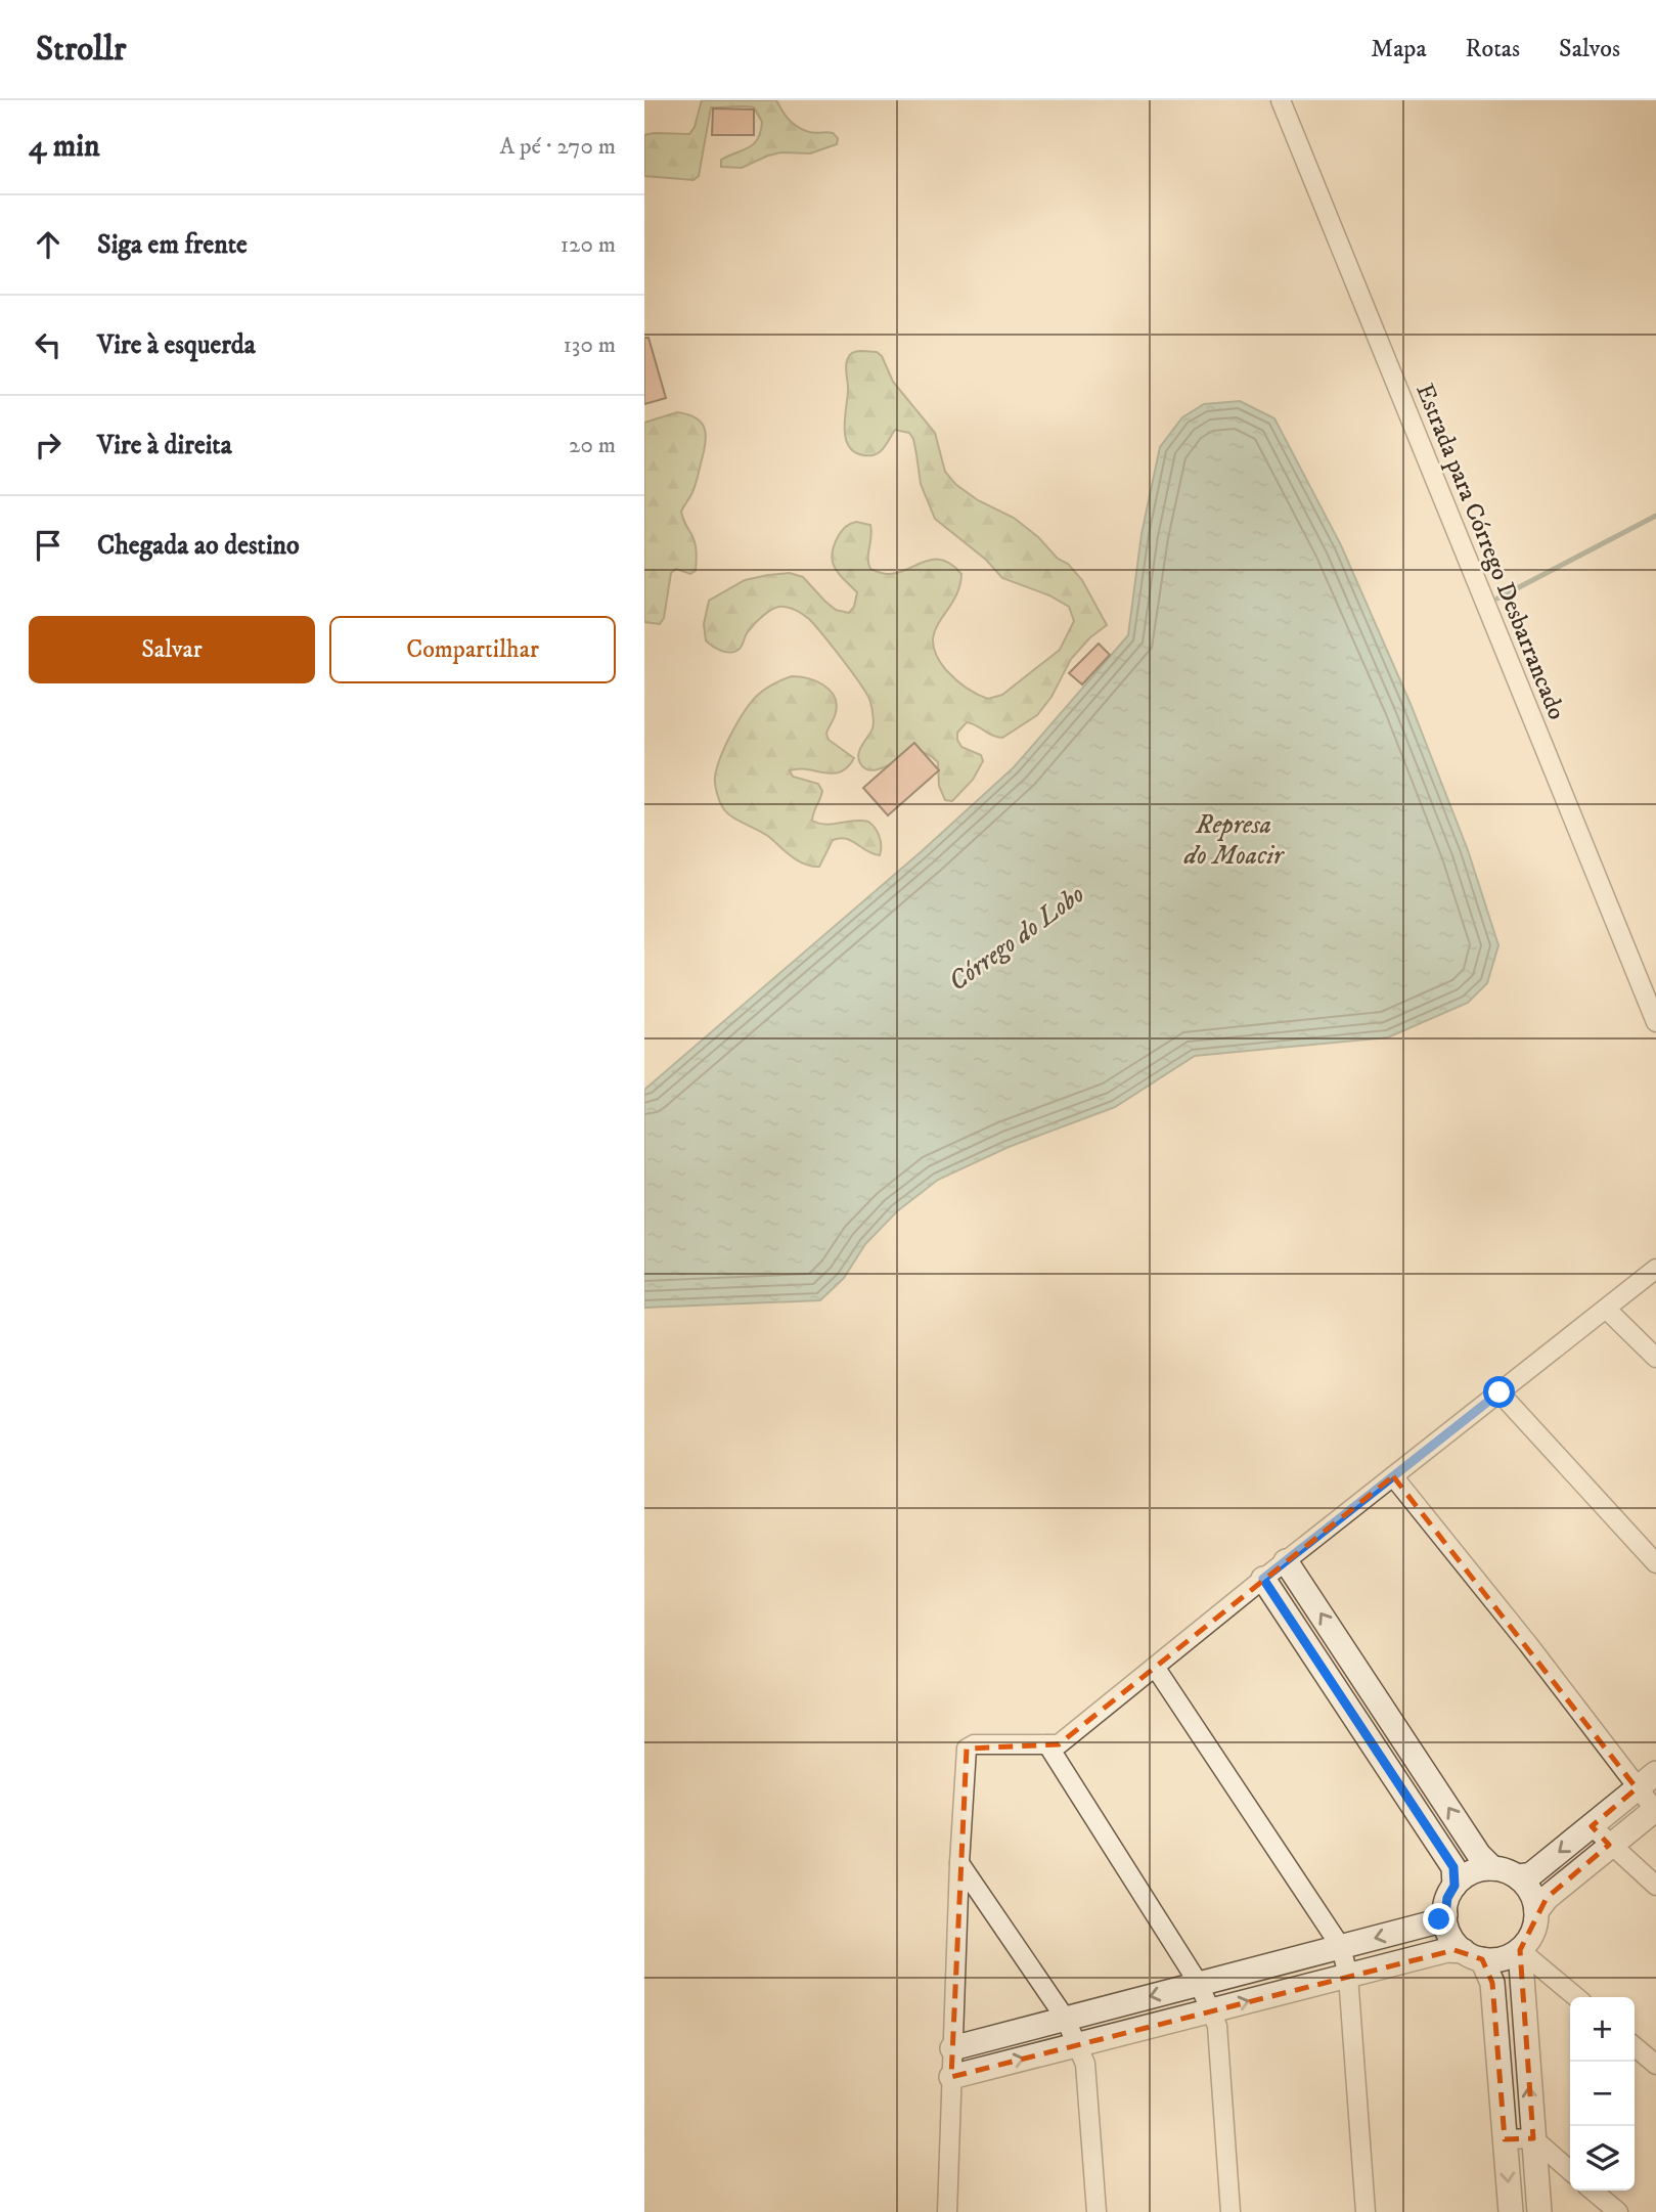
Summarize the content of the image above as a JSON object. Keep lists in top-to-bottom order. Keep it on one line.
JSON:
{"streets":{"street":["Estrada para Córrego Desbarrancado"]},"water":["Represa do Moacir","Córrego do Lobo"],"page":{"header":"Strollr","nav":["Mapa","Rotas","Salvos"],"heading":["4 min","A pé · 270 m"],"list":[["Siga em frente","120 m"],["Vire à esquerda","130 m"],["Vire à direita","20 m"],"Chegada ao destino"],"buttons":["Salvar","Compartilhar"],"map_buttons":["+","−"]}}
